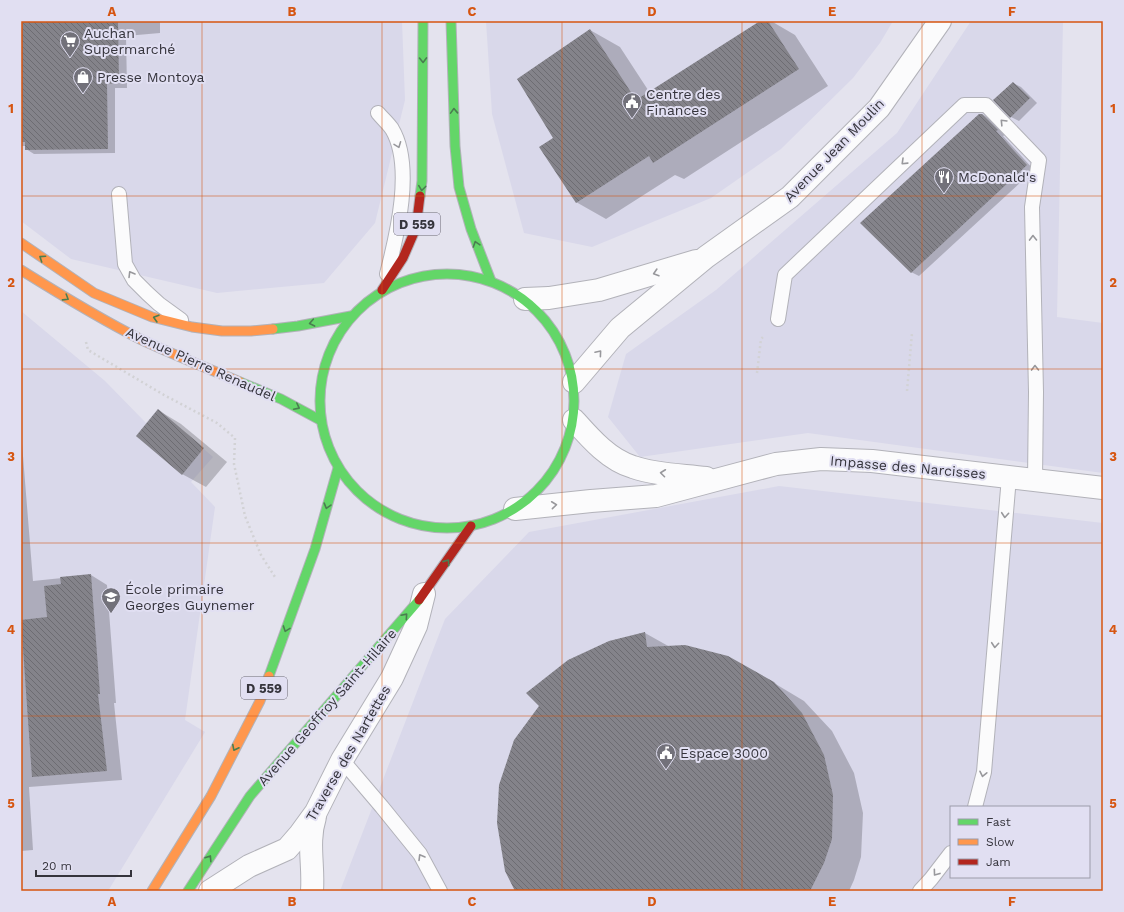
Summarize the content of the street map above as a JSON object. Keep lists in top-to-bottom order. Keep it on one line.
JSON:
{"streets":{"main road":["D 559","Avenue Pierre Renaudel","Avenue Geoffroy Saint-Hilaire"],"street":["Avenue Jean Moulin","Impasse des Narcisses","Traverse des Nartettes"]},"crossings":[["Avenue Geoffroy Saint-Hilaire","Traverse des Nartettes"]],"places":{"supermarket":["Auchan Supermarché"],"shop":["Presse Montoya"],"public building":["Centre des Finances","Espace 3000"],"restaurant":["McDonald's"],"school or university":["École primaire Georges Guynemer"]},"legend":["Fast","Slow","Jam"],"scale_bar":"20 m","grid":{"columns":["A","B","C","D","E","F"],"rows":["1","2","3","4","5"]}}
